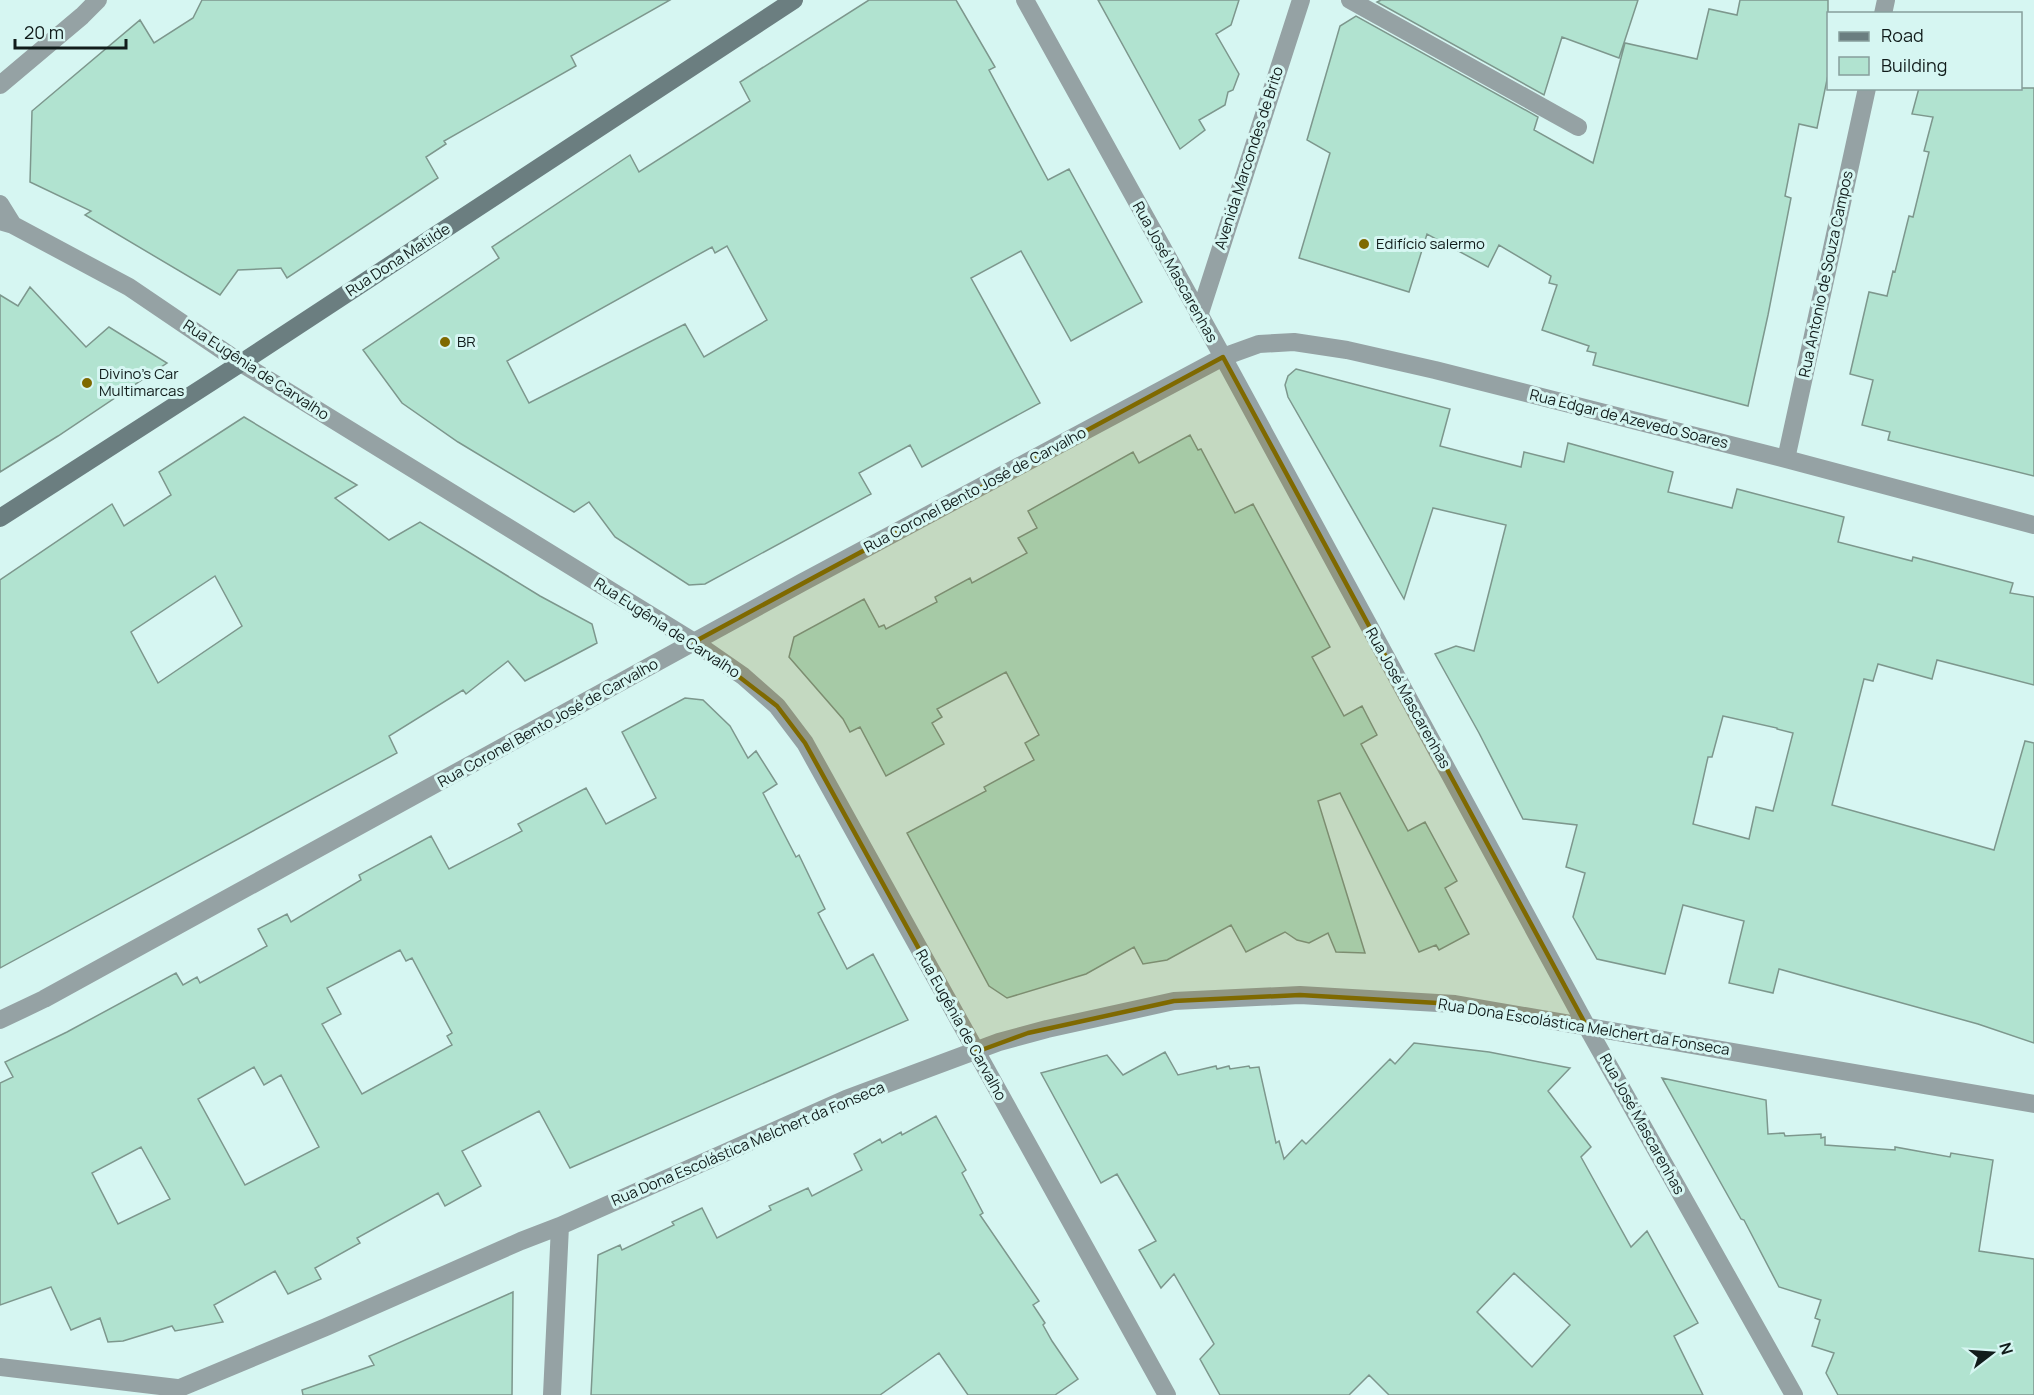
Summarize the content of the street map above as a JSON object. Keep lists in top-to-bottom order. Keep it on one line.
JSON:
{"streets":{"street":["Avenida Marcondes de Brito","Rua Dona Matilde","Rua José Mascarenhas","Rua Antonio de Souza Campos","Rua Eugênia de Carvalho","Rua Edgar de Azevedo Soares","Rua Coronel Bento José de Carvalho","Rua Dona Escolástica Melchert da Fonseca"]},"crossings":[["Avenida Marcondes de Brito","Rua José Mascarenhas"],["Rua Dona Matilde","Rua Eugênia de Carvalho"],["Rua José Mascarenhas","Rua Edgar de Azevedo Soares"],["Rua José Mascarenhas","Rua Coronel Bento José de Carvalho"],["Rua José Mascarenhas","Rua Dona Escolástica Melchert da Fonseca"],["Rua Antonio de Souza Campos","Rua Edgar de Azevedo Soares"],["Rua Eugênia de Carvalho","Rua Coronel Bento José de Carvalho"],["Rua Eugênia de Carvalho","Rua Dona Escolástica Melchert da Fonseca"],["Rua Edgar de Azevedo Soares","Rua Coronel Bento José de Carvalho"]],"places":["Edifício salermo","BR","Divino's Car Multimarcas"],"legend":["Road","Building"],"scale_bar":"20 m","north":"right"}
